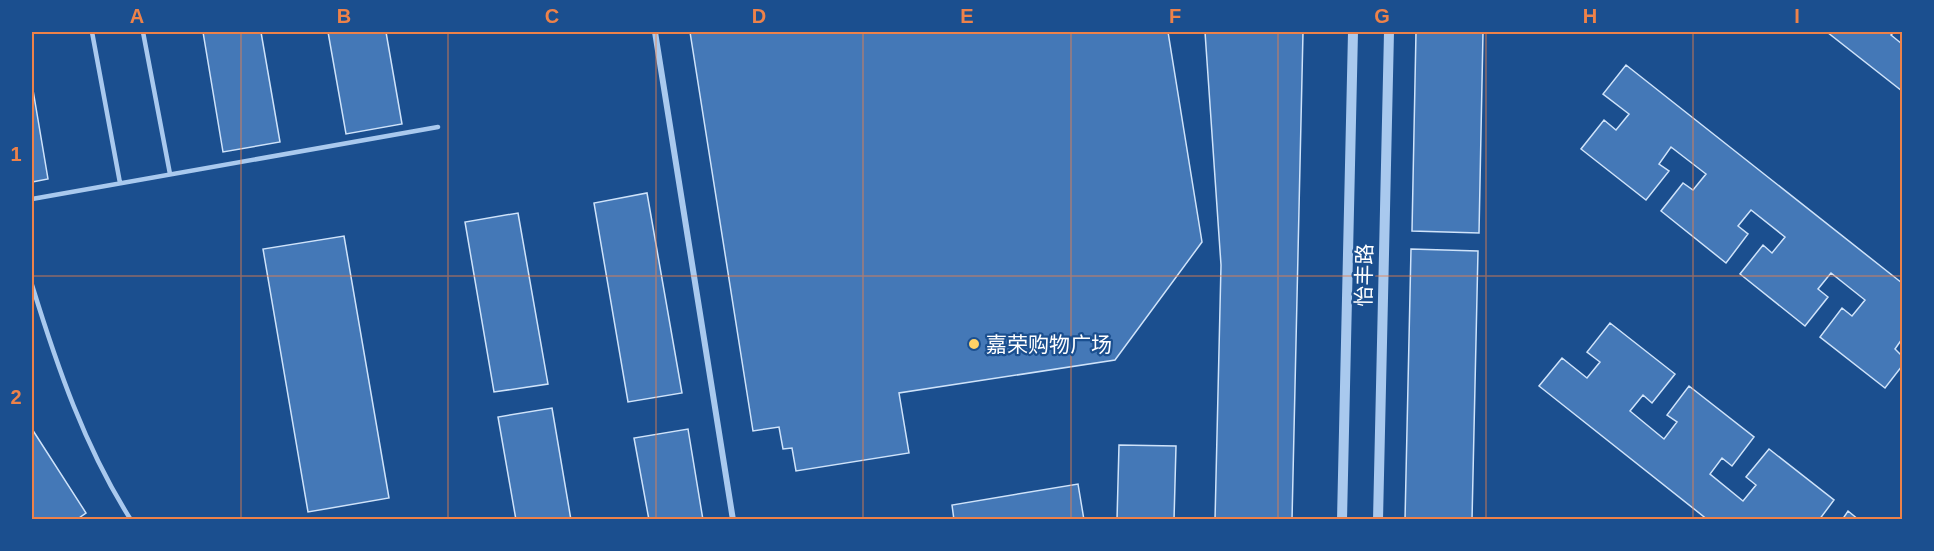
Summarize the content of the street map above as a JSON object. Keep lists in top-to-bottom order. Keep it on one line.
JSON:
{"streets":{"street":["怡丰路"]},"places":["嘉荣购物广场"],"grid":{"columns":["A","B","C","D","E","F","G","H","I"],"rows":["1","2"]}}
